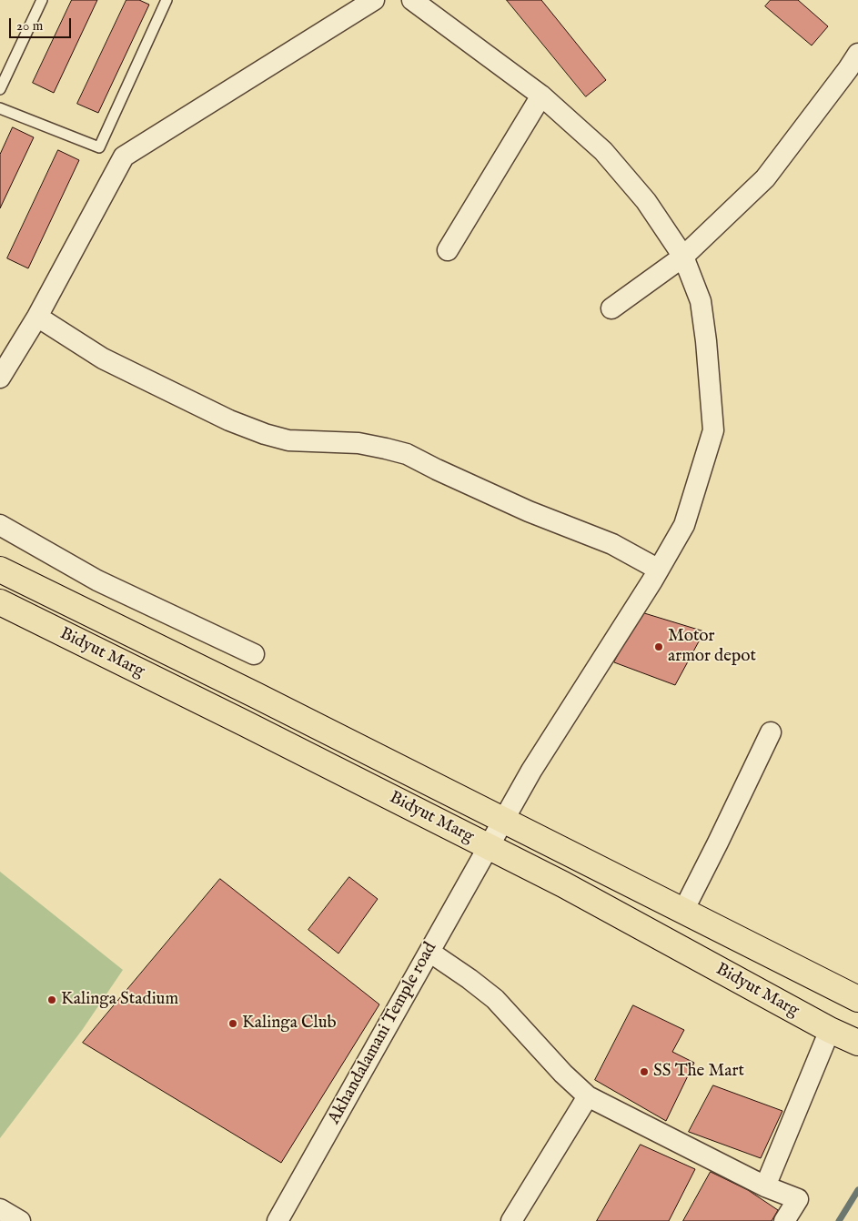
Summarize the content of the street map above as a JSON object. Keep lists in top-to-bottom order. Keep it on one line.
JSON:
{"streets":{"main road":["Bidyut Marg"],"street":["Akhandalamani Temple road"]},"crossings":[["Bidyut Marg","Akhandalamani Temple road"]],"places":["Motor armor depot","Kalinga Stadium","Kalinga Club","SS The Mart"],"scale_bar":"20 m"}
